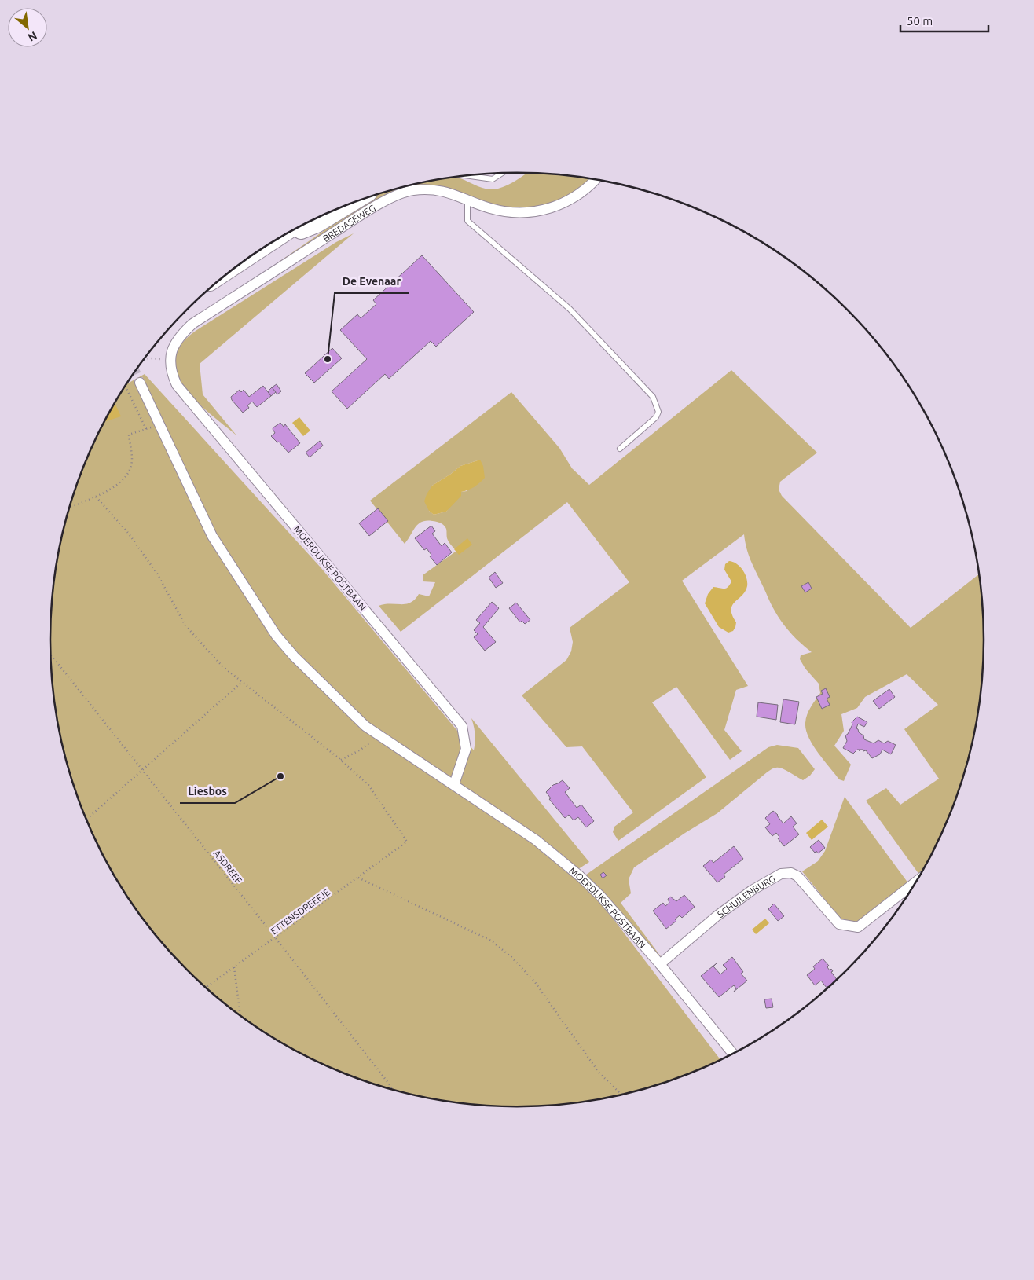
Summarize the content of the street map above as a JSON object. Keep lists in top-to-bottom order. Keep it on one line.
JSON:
{"streets":{"street":["BREDASEWEG","MOERDIJKSE POSTBAAN","SCHUILENBURG"],"path":["ASDREEF","ETTENSDREEFJE"]},"crossings":[["BREDASEWEG","MOERDIJKSE POSTBAAN"],["MOERDIJKSE POSTBAAN","SCHUILENBURG"],["ASDREEF","ETTENSDREEFJE"]],"places":["De Evenaar","Liesbos"],"scale_bar":"50 m","north":"bottom right"}
